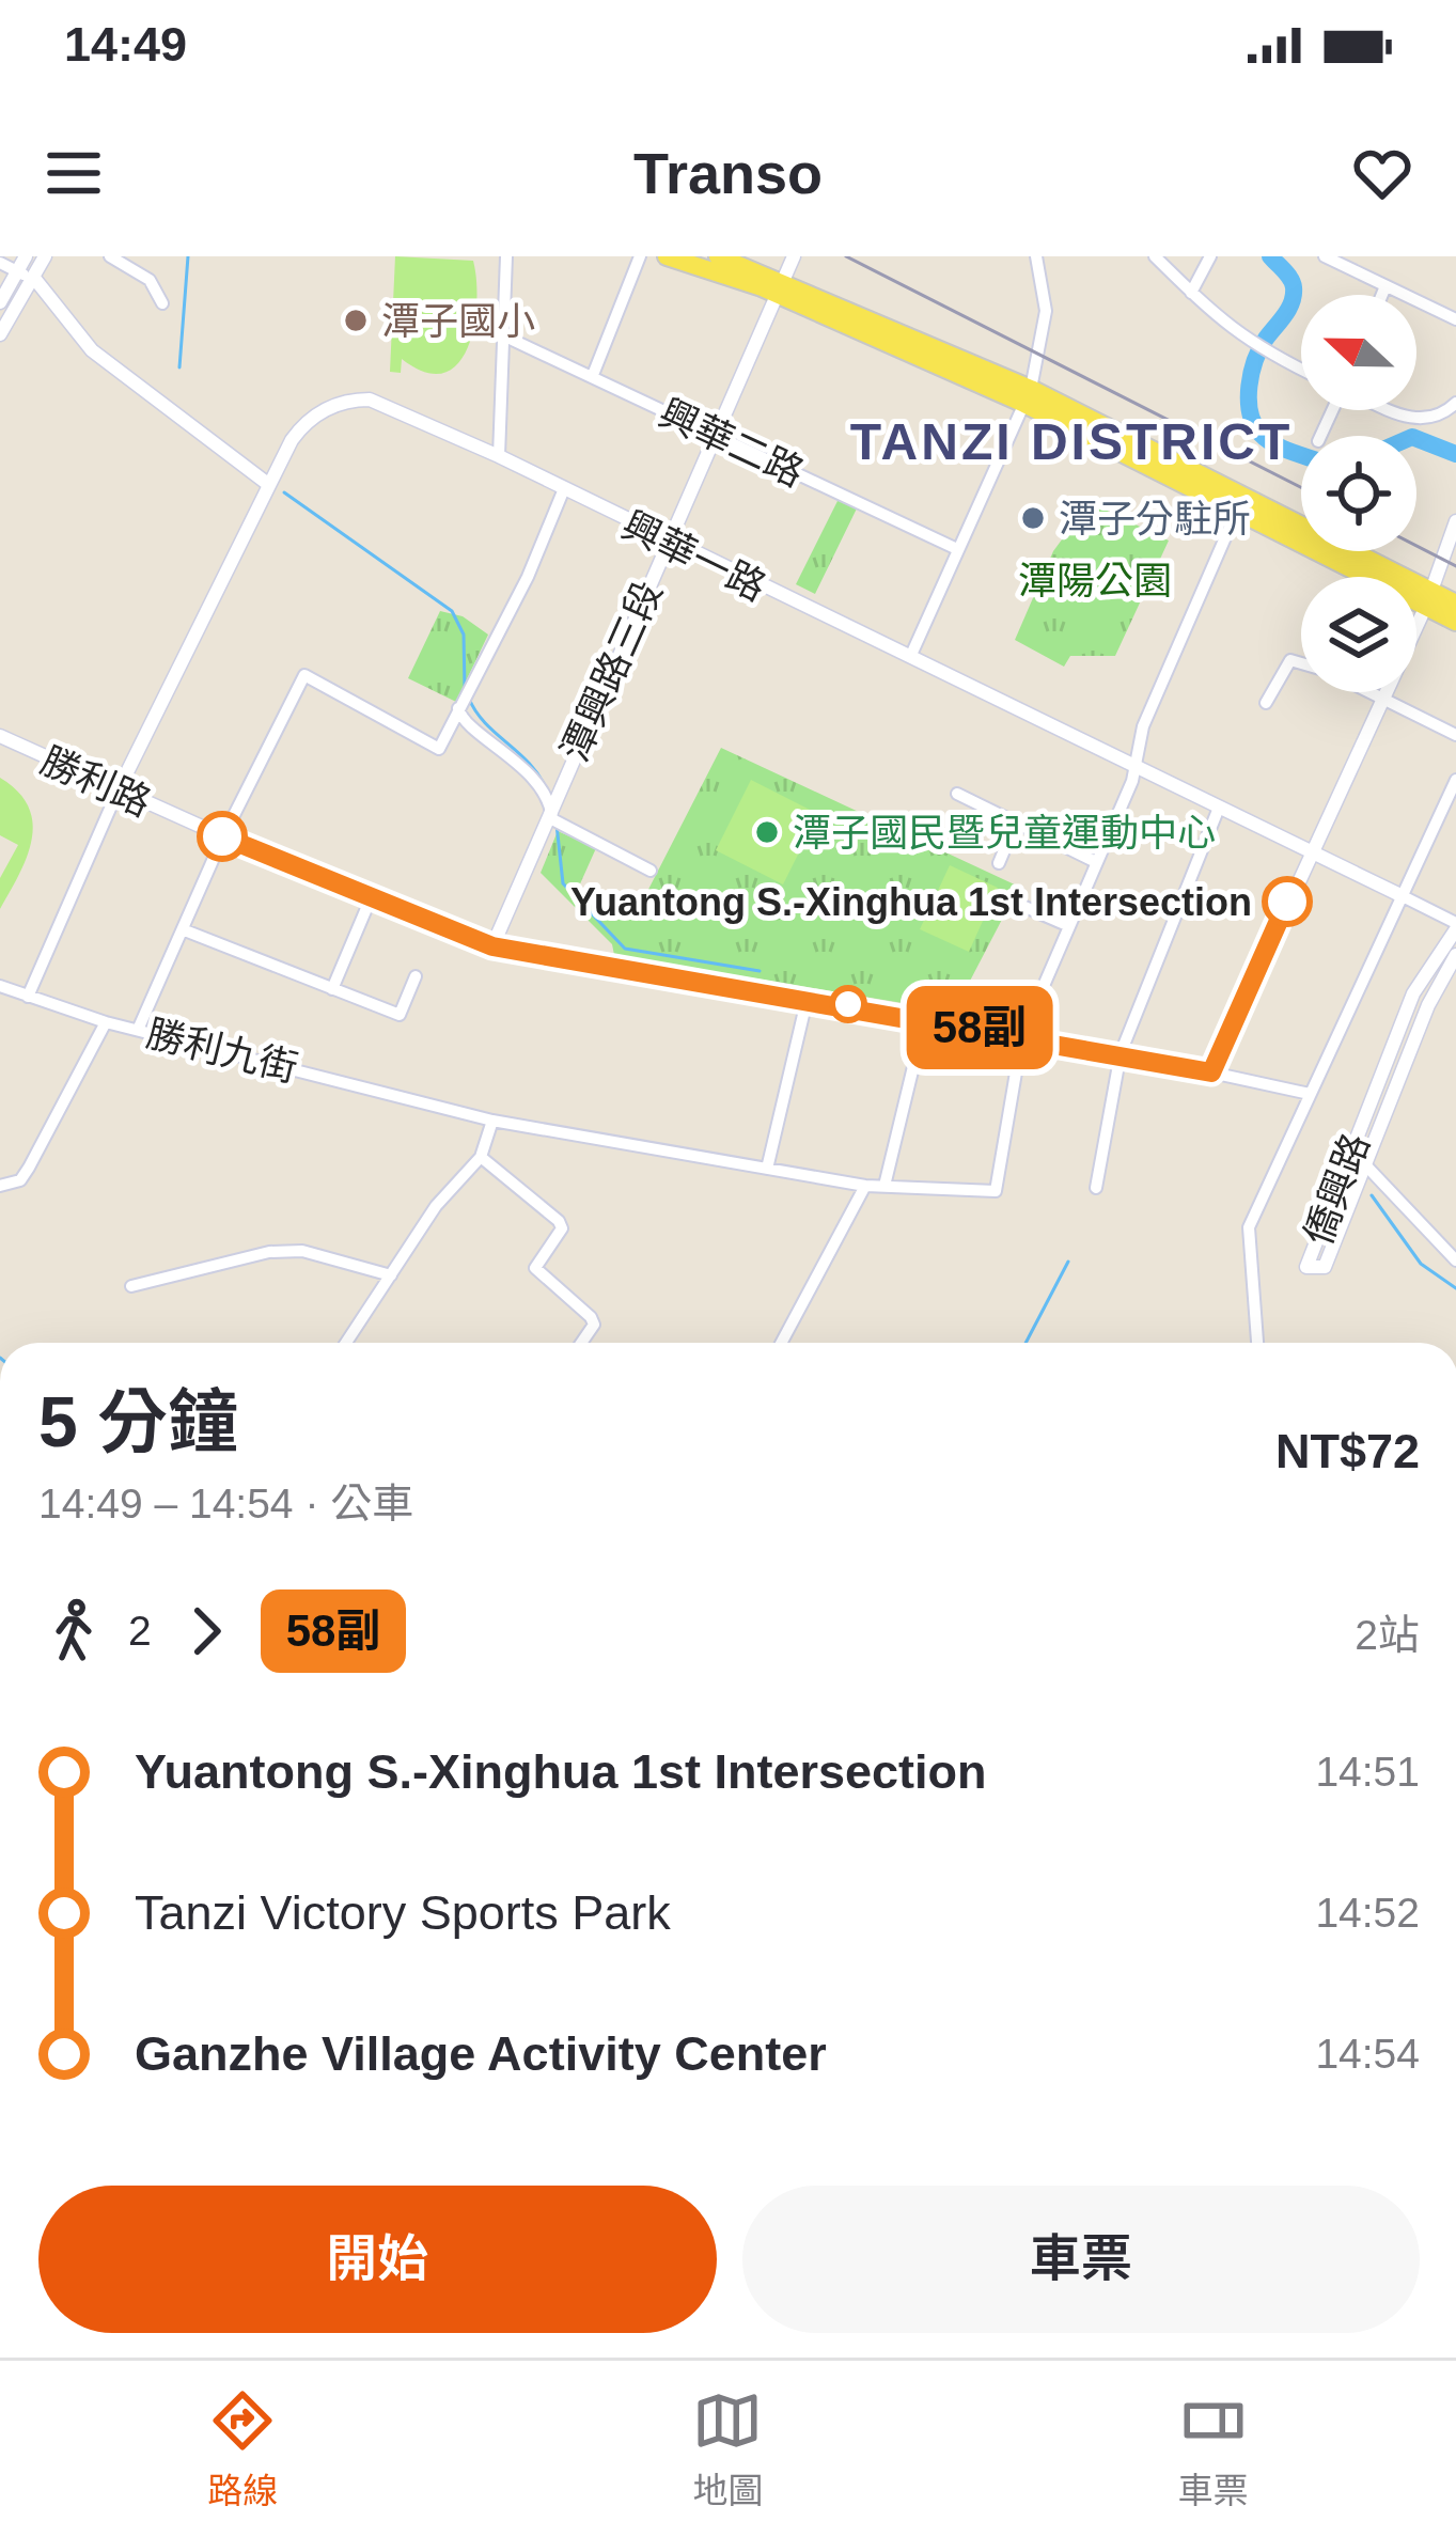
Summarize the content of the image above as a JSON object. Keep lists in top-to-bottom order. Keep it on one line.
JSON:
{"streets":{"street":["興華二路","興華一路","潭興路三段","勝利路","勝利九街","僑興路"]},"crossings":[["興華二路","潭興路三段"],["興華一路","潭興路三段"],["興華一路","勝利路"],["興華一路","僑興路"],["潭興路三段","勝利路"],["勝利路","勝利九街"]],"districts":["TANZI DISTRICT"],"parks":["潭陽公園"],"places":["潭子國小","潭子分駐所","潭子國民暨兒童運動中心","Yuantong S.-Xinghua 1st Intersection"],"lines":["bus line 58副"],"north":"left","page":{"status":"14:49","header":"Transo","on_map":"58副","heading":["5 分鐘","14:49 – 14:54 · 公車","NT$72"],"legs":["2","58副","2站"],"list":[{"name":"Yuantong S.-Xinghua 1st Intersection","value":"14:51"},{"name":"Tanzi Victory Sports Park","value":"14:52"},{"name":"Ganzhe Village Activity Center","value":"14:54"}],"buttons":["開始","車票"],"tabs":["路線","地圖","車票"]}}
